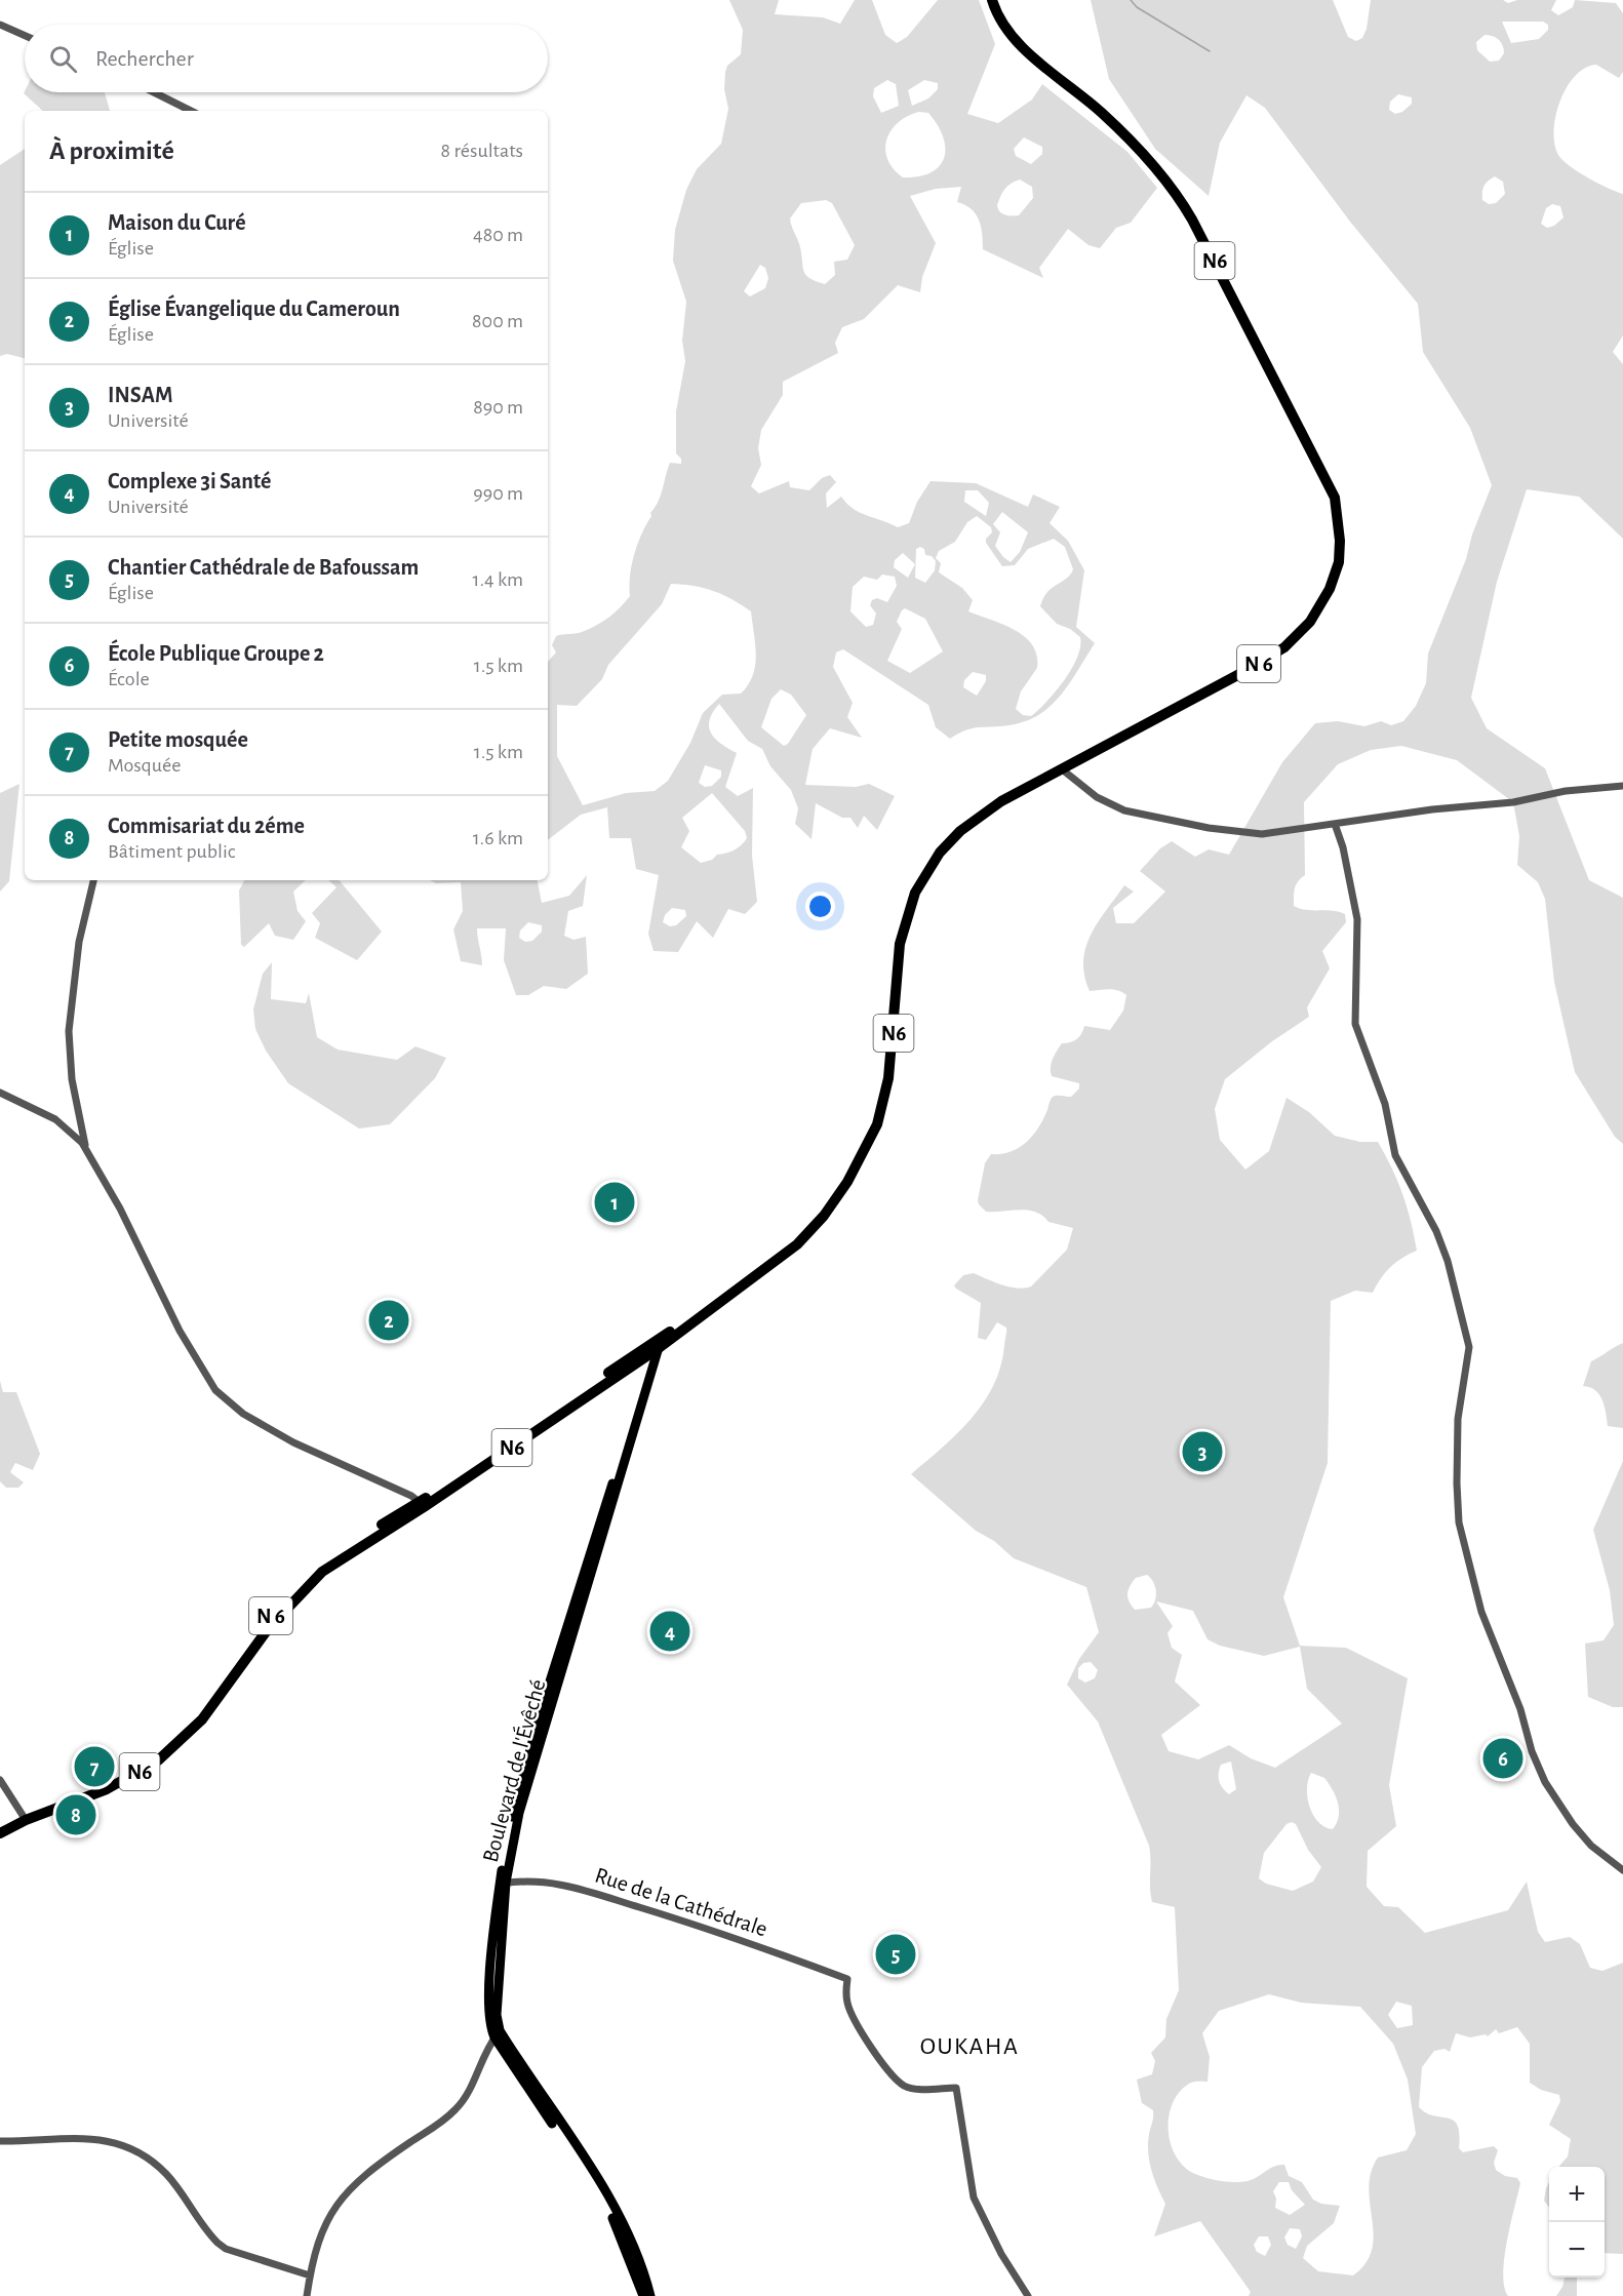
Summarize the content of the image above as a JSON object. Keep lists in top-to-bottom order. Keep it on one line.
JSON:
{"streets":{"highway":["N6","N 6"],"main road":["Boulevard de l'Évêché"],"street":["Rue de la Cathédrale"]},"crossings":[["N6","N 6"],["N6","Boulevard de l'Évêché"],["Boulevard de l'Évêché","Rue de la Cathédrale"]],"districts":["OUKAHA"],"page":{"search":"Rechercher","heading":["À proximité","8 résultats"],"list":[{"mark":"1","name":"Maison du Curé","note":"Église","value":"480 m"},{"mark":"2","name":"Église Évangelique du Cameroun","note":"Église","value":"800 m"},{"mark":"3","name":"INSAM","note":"Université","value":"890 m"},{"mark":"4","name":"Complexe 3i Santé","note":"Université","value":"990 m"},{"mark":"5","name":"Chantier Cathédrale de Bafoussam","note":"Église","value":"1.4 km"},{"mark":"6","name":"École Publique Groupe 2","note":"École","value":"1.5 km"},{"mark":"7","name":"Petite mosquée","note":"Mosquée","value":"1.5 km"},{"mark":"8","name":"Commisariat du 2éme","note":"Bâtiment public","value":"1.6 km"}],"pins":["1","2","3","4","6","7","8","5"],"map_buttons":["+","−"]}}
